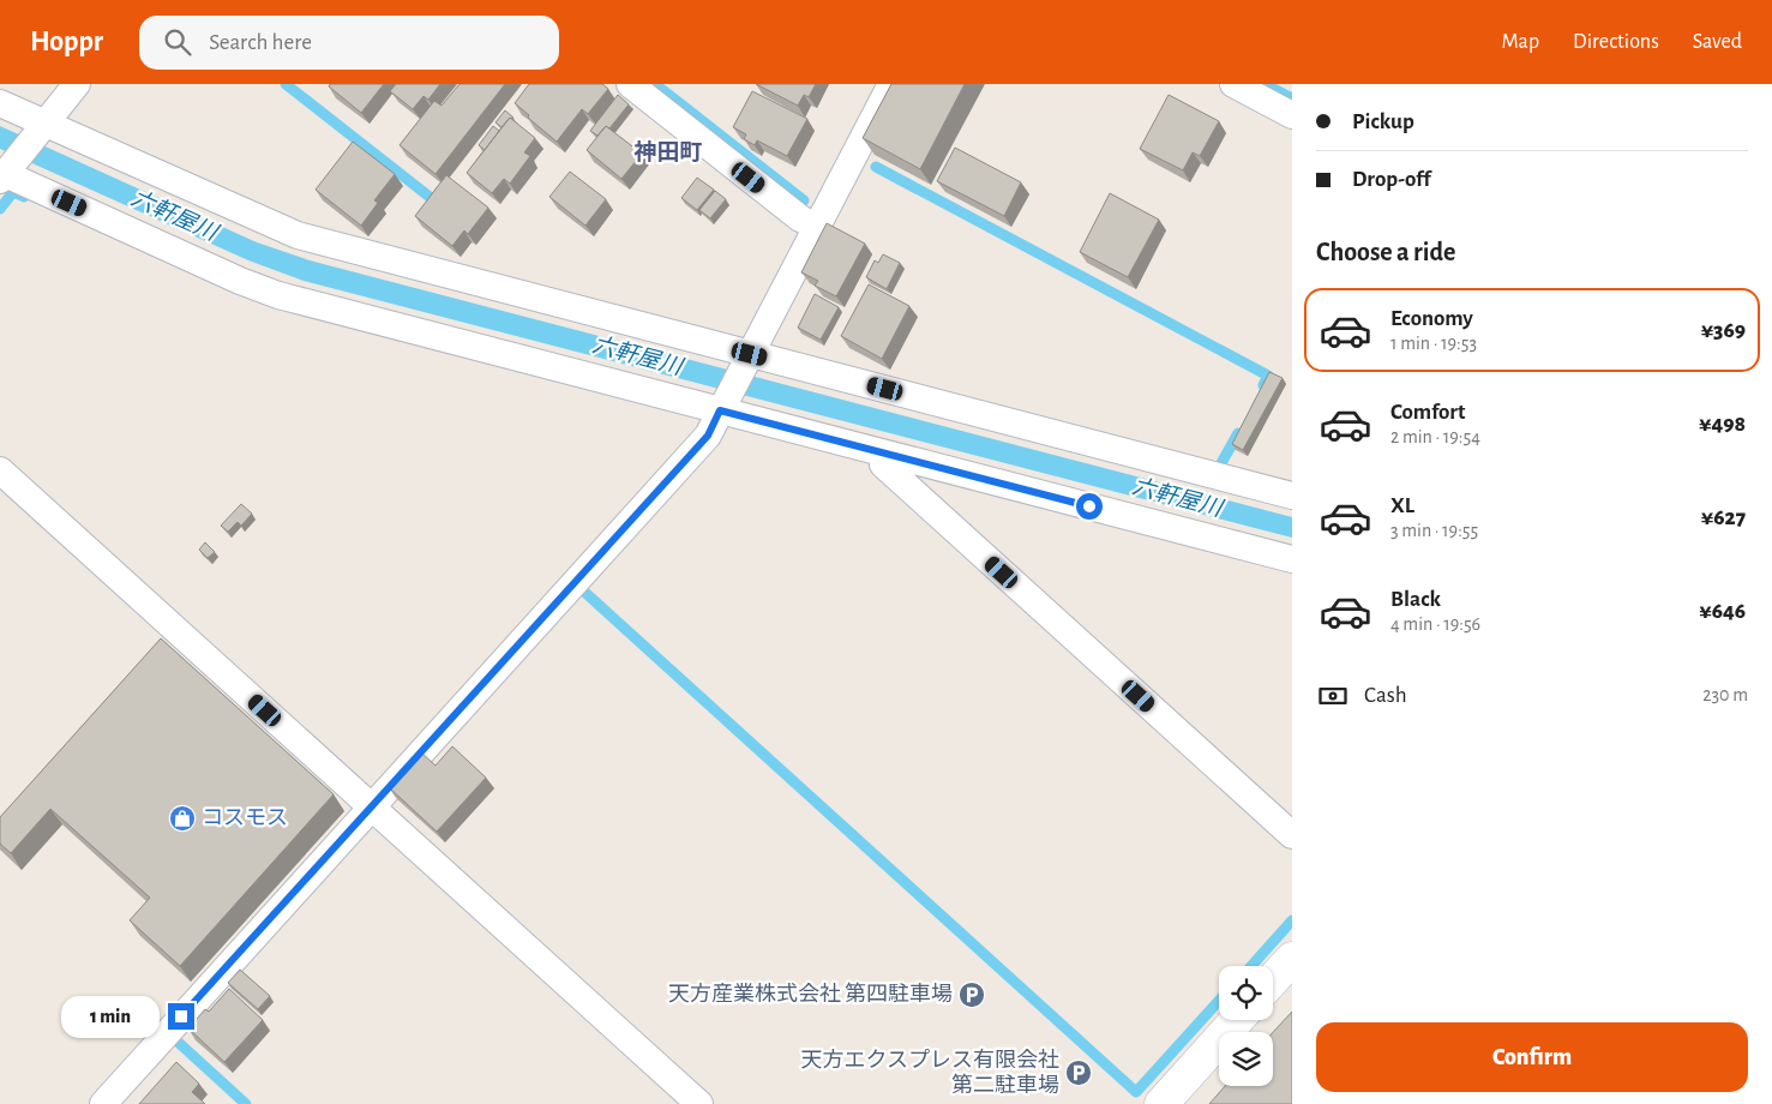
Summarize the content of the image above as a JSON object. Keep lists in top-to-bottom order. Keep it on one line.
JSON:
{"districts":["神田町"],"water":["六軒屋川"],"places":{"shop":["コスモス"],"parking":["天方産業株式会社 第四駐車場","天方エクスプレス有限会社 第二駐車場"]},"page":{"header":"Hoppr","search":"Search here","nav":["Map","Directions","Saved"],"banner":["Pickup","Drop-off"],"heading":"Choose a ride","list":[{"name":"Economy","note":"1 min · 19:53","value":"¥369"},{"name":"Comfort","note":"2 min · 19:54","value":"¥498"},{"name":"XL","note":"3 min · 19:55","value":"¥627"},{"name":"Black","note":"4 min · 19:56","value":"¥646"}],"pay":["Cash","230 m"],"bubble":"1 min","buttons":"Confirm"}}
